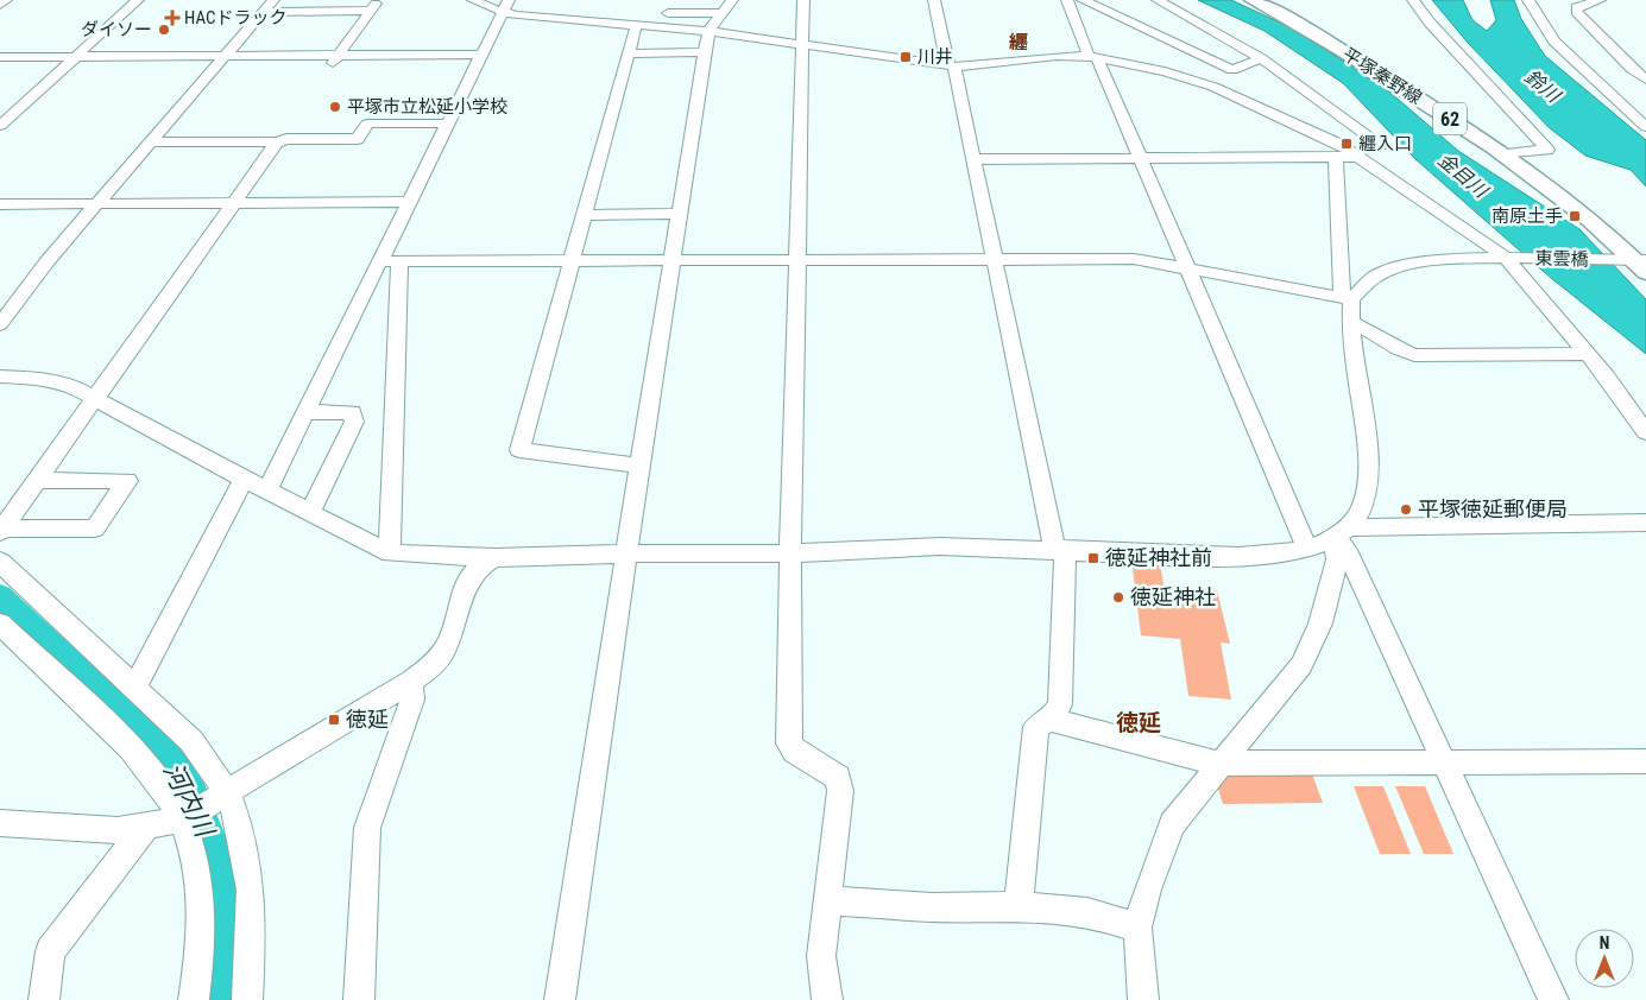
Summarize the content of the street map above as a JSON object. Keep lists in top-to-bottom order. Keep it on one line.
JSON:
{"streets":{"main road":["平塚秦野線","62"],"street":["東雲橋"]},"crossings":[["平塚秦野線","東雲橋"]],"districts":["纒","徳延"],"water":["鈴川","金目川","河内川"],"places":{"health":["HACドラック"],"other":["ダイソー","平塚市立松延小学校","平塚徳延郵便局","徳延神社"],"transit":["川井","纒入口","南原土手","徳延神社前","徳延"]},"north":"top"}
